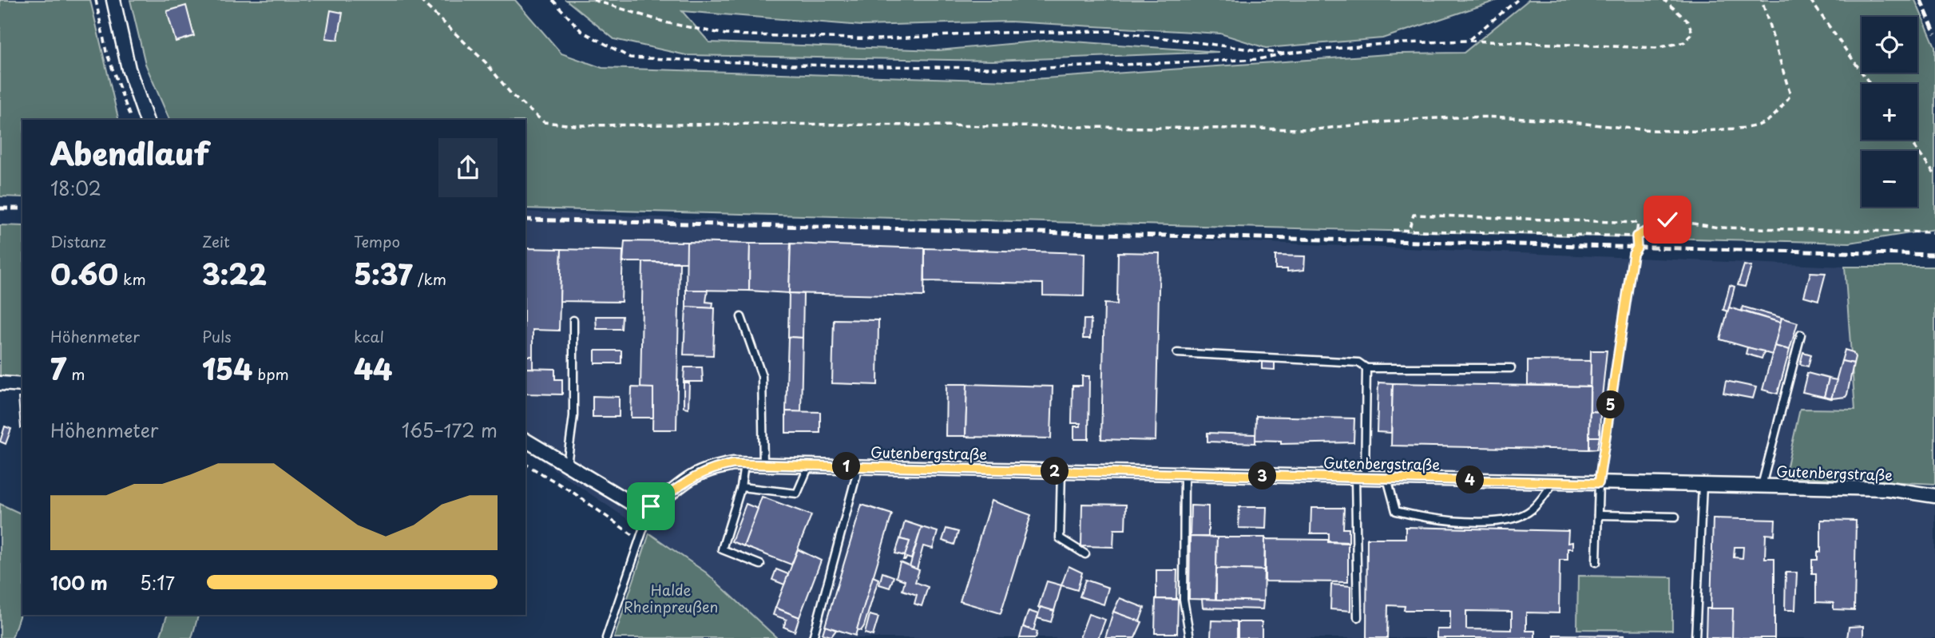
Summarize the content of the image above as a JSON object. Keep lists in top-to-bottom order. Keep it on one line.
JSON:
{"streets":{"street":["Gutenbergstraße"]},"parks":["Halde Rheinpreußen"],"page":{"map_buttons":["+","−"],"heading":["Abendlauf","18:02"],"stats":[["Distanz","0.60 km"],["Zeit","3:22"],["Tempo","5:37 /km"],["Höhenmeter","7 m"],["Puls","154 bpm"],["kcal","44"]],"pins":["5","1","2","3","4"],"chart":["Höhenmeter","165–172 m"],"list":[{"name":"100 m","note":"5:17"}]}}
